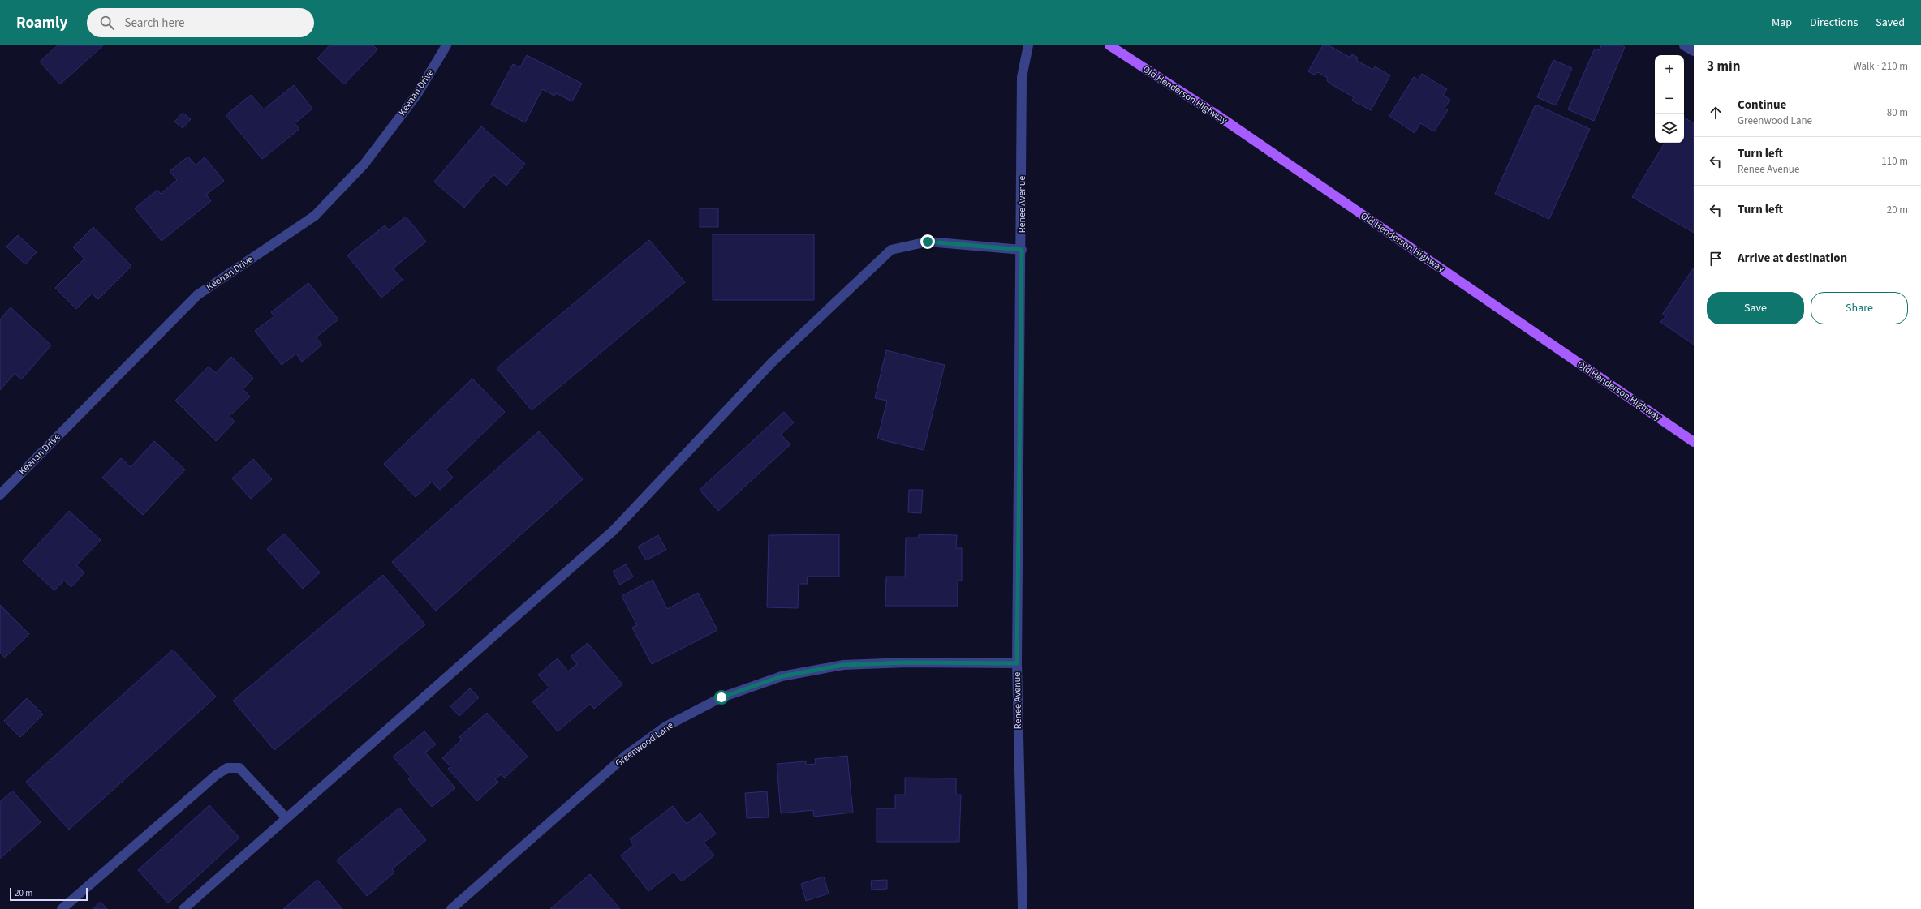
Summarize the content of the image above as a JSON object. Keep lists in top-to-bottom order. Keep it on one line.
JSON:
{"streets":{"main road":["Old Henderson Highway"],"street":["Keenan Drive","Renee Avenue","Greenwood Lane"]},"crossings":[["Renee Avenue","Greenwood Lane"]],"scale_bar":"20 m","page":{"header":"Roamly","search":"Search here","nav":["Map","Directions","Saved"],"heading":["3 min","Walk · 210 m"],"map_buttons":["+","−"],"list":[["Continue","Greenwood Lane","80 m"],["Turn left","Renee Avenue","110 m"],["Turn left","20 m"],"Arrive at destination"],"buttons":["Save","Share"],"scale":"20 m"}}
